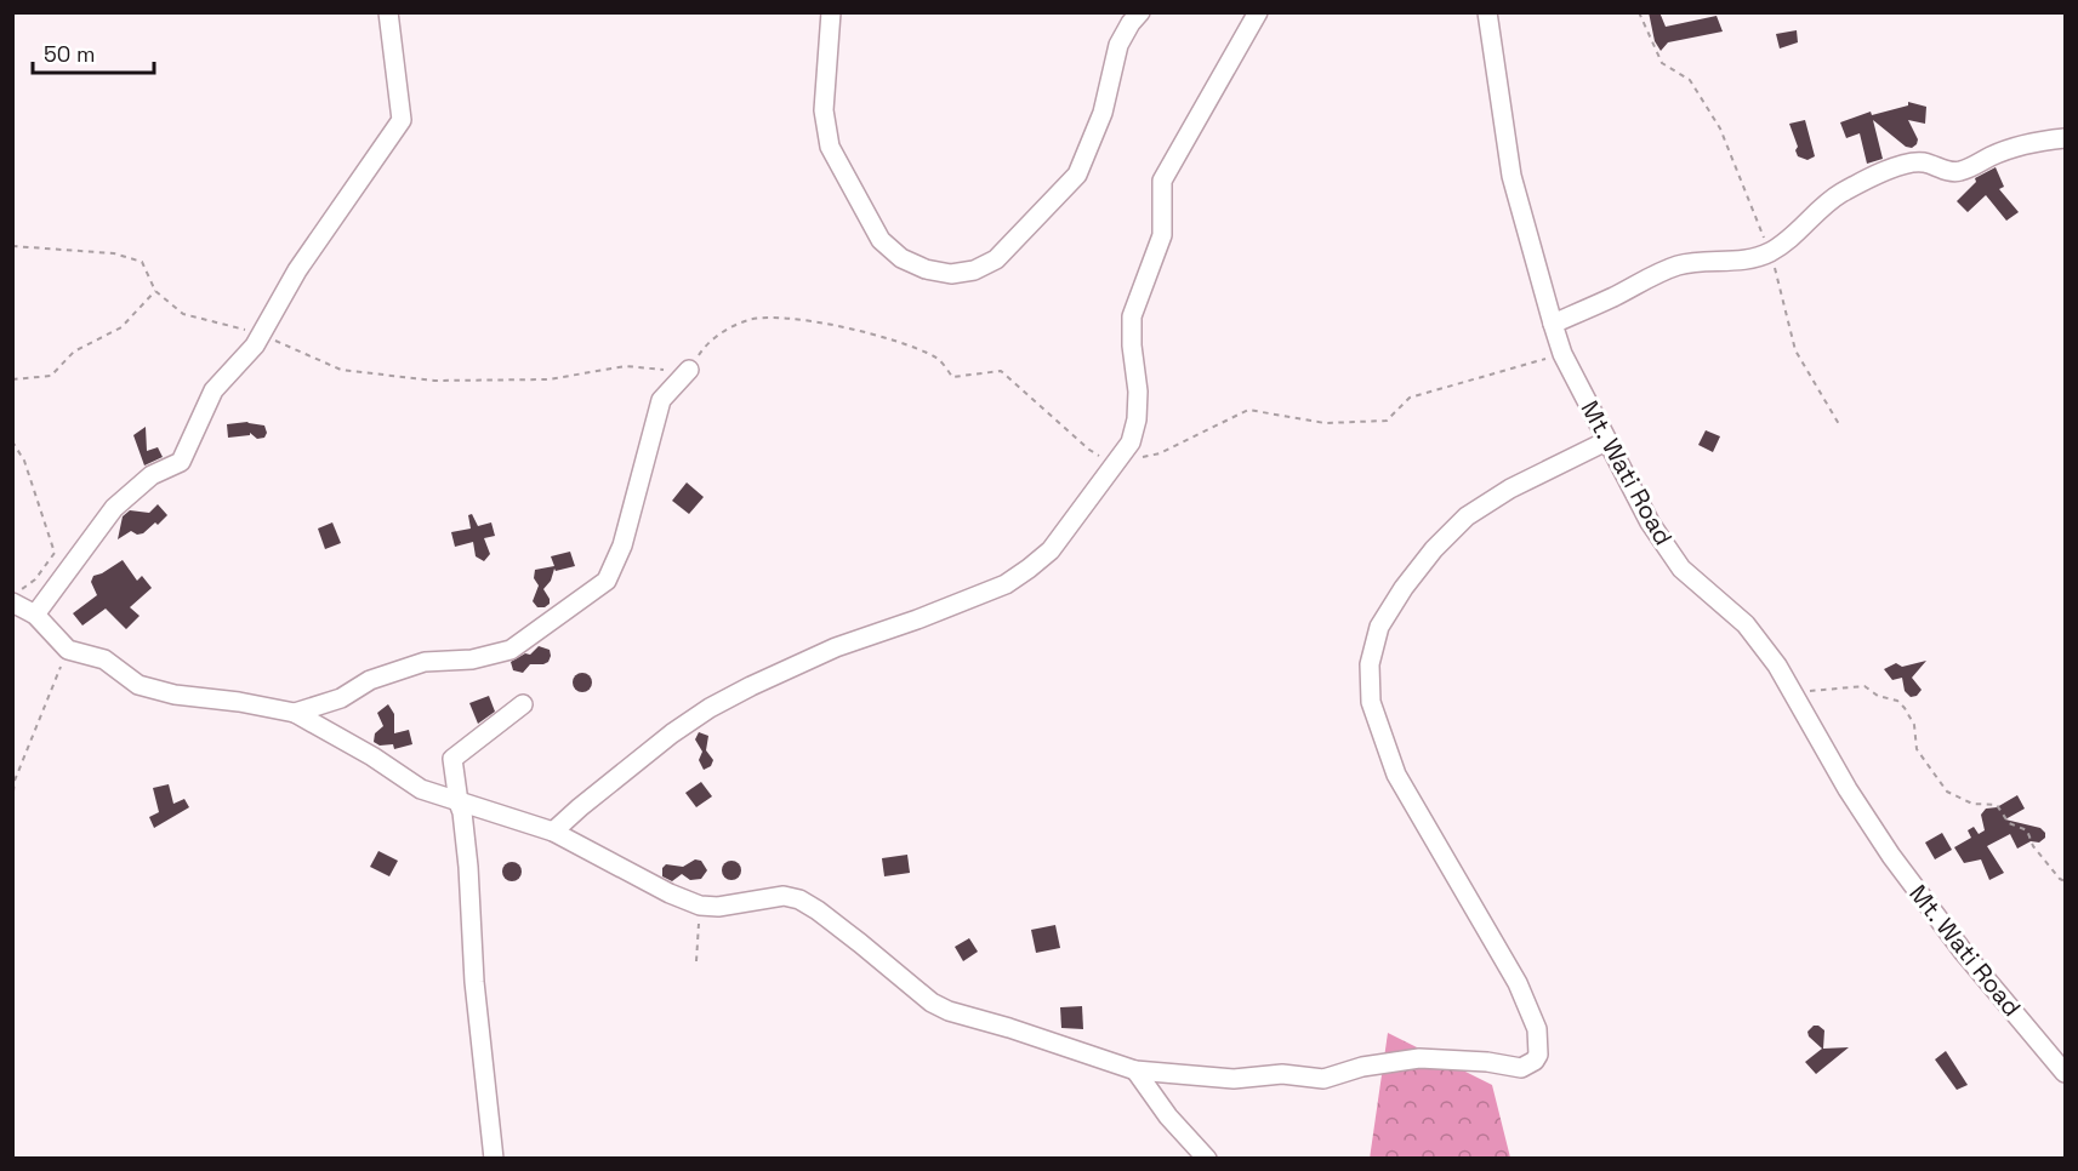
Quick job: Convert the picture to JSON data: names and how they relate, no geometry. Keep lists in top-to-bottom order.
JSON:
{
  "streets": {
    "street": ["Mt. Wati Road"]
  },
  "scale_bar": "50 m"
}
